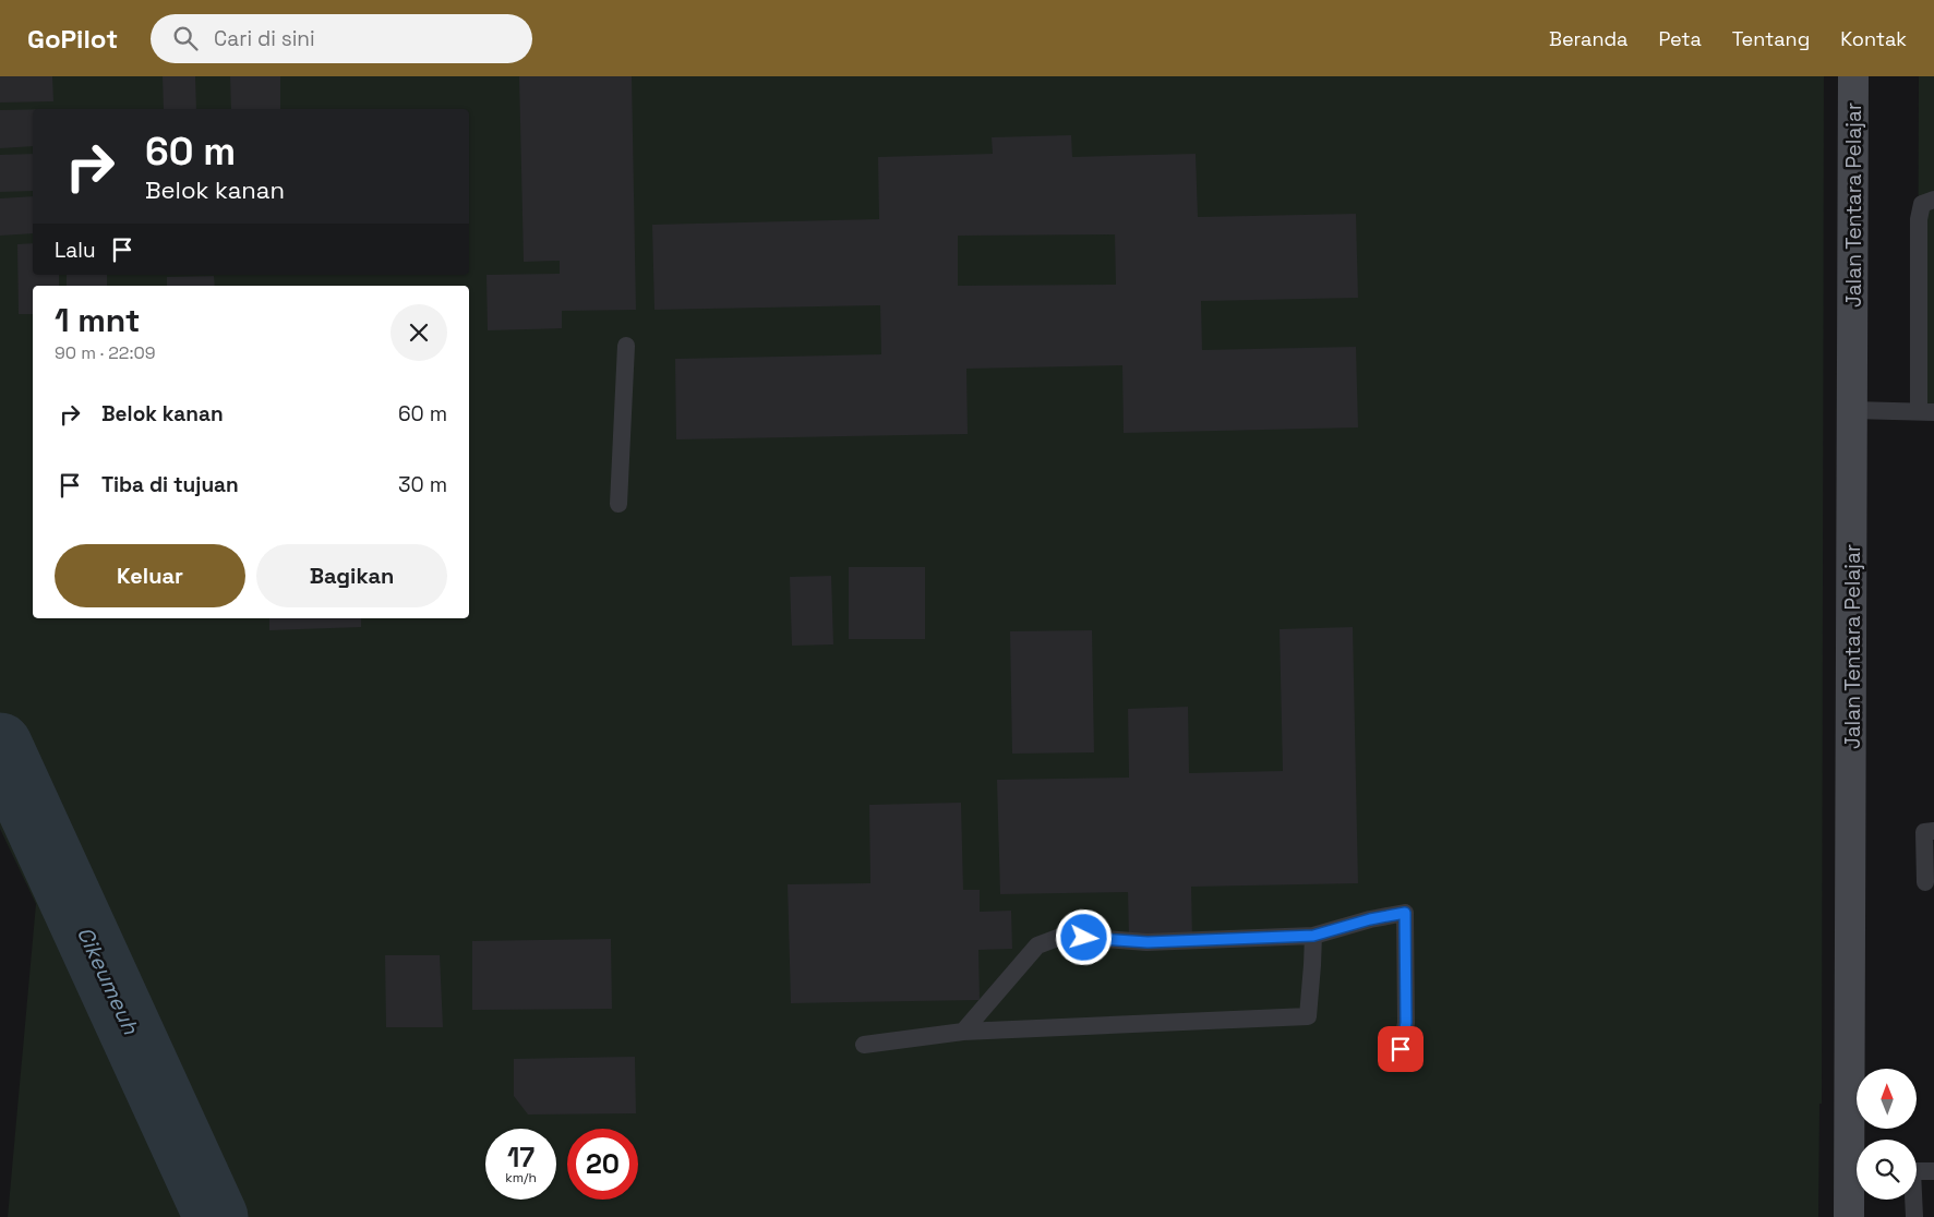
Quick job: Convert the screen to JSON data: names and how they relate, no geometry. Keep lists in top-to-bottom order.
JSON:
{
  "streets": {
    "main road": ["Jalan Tentara Pelajar"]
  },
  "water": ["Cikeumeuh"],
  "north": "top",
  "page": {
    "header": "GoPilot",
    "search": "Cari di sini",
    "nav": [
      "Beranda",
      "Peta",
      "Tentang",
      "Kontak"
    ],
    "turn": ["60 m", "Belok kanan"],
    "then": "Lalu",
    "heading": ["1 mnt", "90 m · 22:09"],
    "list": [
      {
        "name": "Belok kanan",
        "value": "60 m"
      },
      {
        "name": "Tiba di tujuan",
        "value": "30 m"
      }
    ],
    "buttons": ["Keluar", "Bagikan"],
    "speed": "17 km/h",
    "limit": "20"
  }
}
